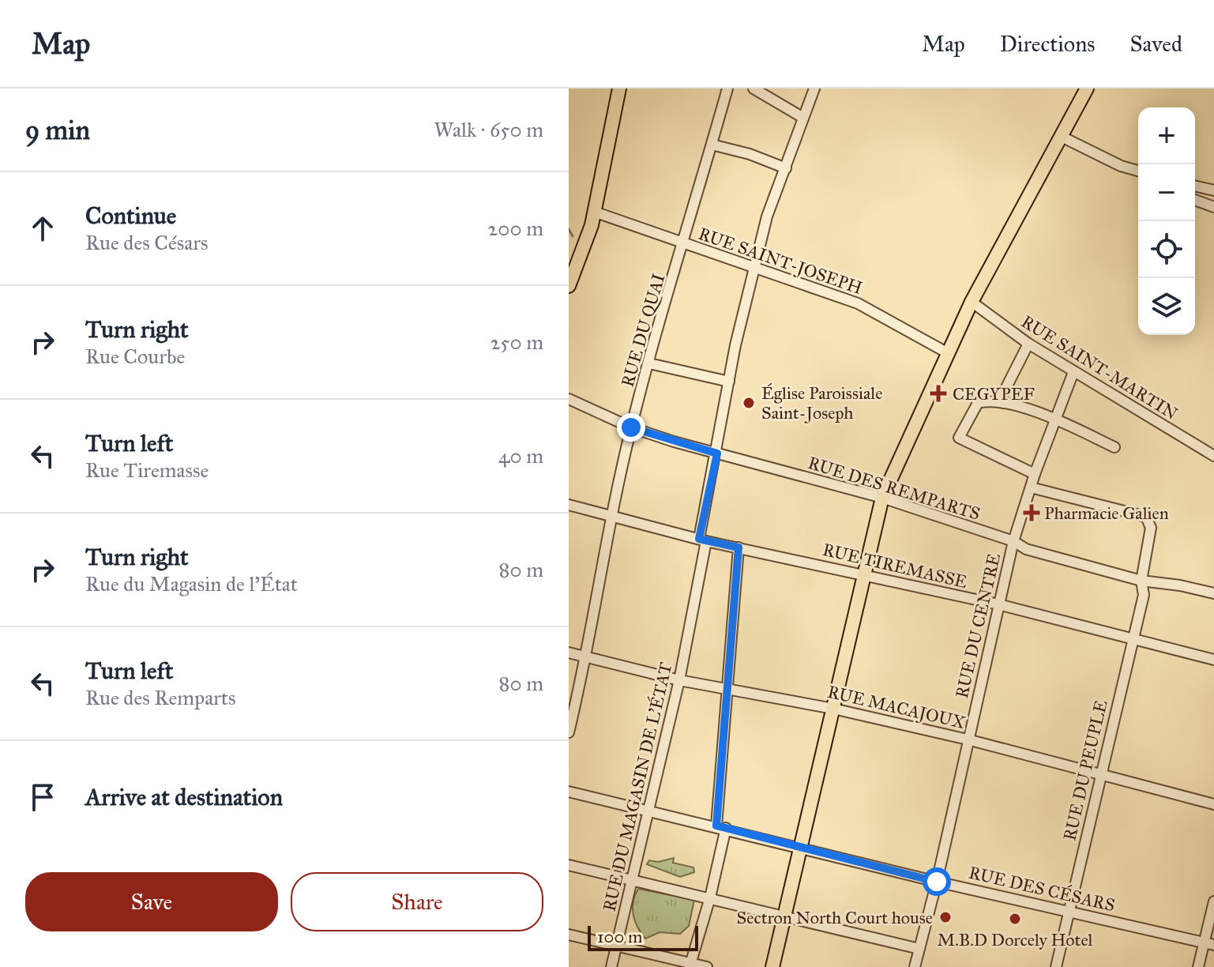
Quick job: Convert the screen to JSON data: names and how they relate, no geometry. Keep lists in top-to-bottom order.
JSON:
{
  "streets": {
    "street": [
      "RUE SAINT-JOSEPH",
      "RUE DU QUAI",
      "RUE SAINT-MARTIN",
      "RUE DES REMPARTS",
      "RUE TIREMASSE",
      "RUE DU CENTRE",
      "RUE MACAJOUX",
      "RUE DU PEUPLE",
      "RUE DU MAGASIN DE L'ÉTAT",
      "RUE DES CÉSARS"
    ]
  },
  "crossings": [
    ["RUE SAINT-JOSEPH", "RUE DU QUAI"],
    ["RUE DU QUAI", "RUE DES REMPARTS"],
    ["RUE DU QUAI", "RUE TIREMASSE"],
    ["RUE DU QUAI", "RUE MACAJOUX"],
    ["RUE SAINT-MARTIN", "RUE DU CENTRE"],
    ["RUE DES REMPARTS", "RUE DU CENTRE"],
    ["RUE DES REMPARTS", "RUE DU PEUPLE"],
    ["RUE TIREMASSE", "RUE DU CENTRE"],
    ["RUE TIREMASSE", "RUE DU PEUPLE"],
    ["RUE TIREMASSE", "RUE DU MAGASIN DE L'ÉTAT"],
    ["RUE DU CENTRE", "RUE MACAJOUX"],
    ["RUE DU CENTRE", "RUE DU PEUPLE"],
    ["RUE DU CENTRE", "RUE DES CÉSARS"],
    ["RUE MACAJOUX", "RUE DU PEUPLE"],
    ["RUE MACAJOUX", "RUE DU MAGASIN DE L'ÉTAT"],
    ["RUE DU PEUPLE", "RUE DES CÉSARS"],
    ["RUE DU MAGASIN DE L'ÉTAT", "RUE DES CÉSARS"]
  ],
  "places": {
    "health": ["CEGYPEF", "Pharmacie Galien"],
    "other": ["Église Paroissiale Saint-Joseph", "Sectron North Court house", "M.B.D Dorcely Hotel"]
  },
  "scale_bar": "100 m",
  "page": {
    "header": "Map",
    "nav": ["Map", "Directions", "Saved"],
    "heading": ["9 min", "Walk · 650 m"],
    "map_buttons": ["+", "−"],
    "list": [
      ["Continue", "Rue des Césars", "200 m"],
      ["Turn right", "Rue Courbe", "250 m"],
      ["Turn left", "Rue Tiremasse", "40 m"],
      ["Turn right", "Rue du Magasin de l'État", "80 m"],
      ["Turn left", "Rue des Remparts", "80 m"],
      "Arrive at destination"
    ],
    "buttons": ["Save", "Share"],
    "scale": "100 m"
  }
}
